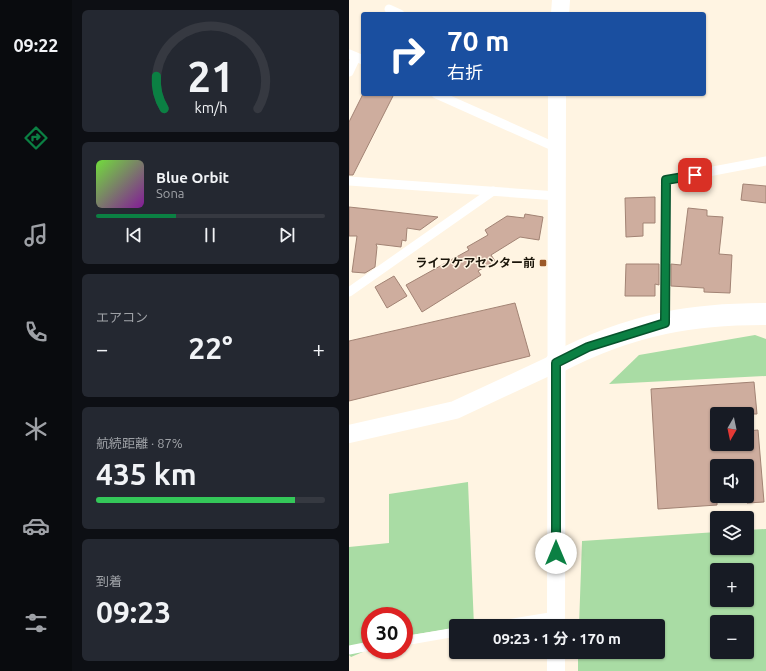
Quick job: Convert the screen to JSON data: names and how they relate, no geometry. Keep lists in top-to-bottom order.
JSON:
{
  "places": {
    "transit": ["ライフケアセンター前"]
  },
  "north": "bottom",
  "page": {
    "tabs": "09:22",
    "turn": ["70 m", "右折"],
    "song": ["Blue Orbit", "Sona"],
    "tile": [
      "エアコン",
      ["航続距離 · 87%", "435 km"],
      ["到着", "09:23"]
    ],
    "heat": ["−", "22°", "+"],
    "map_buttons": ["+", "−"],
    "limit": "30",
    "trip": "09:23 · 1 分 · 170 m",
    "gauge": ["21", "km/h"]
  }
}
